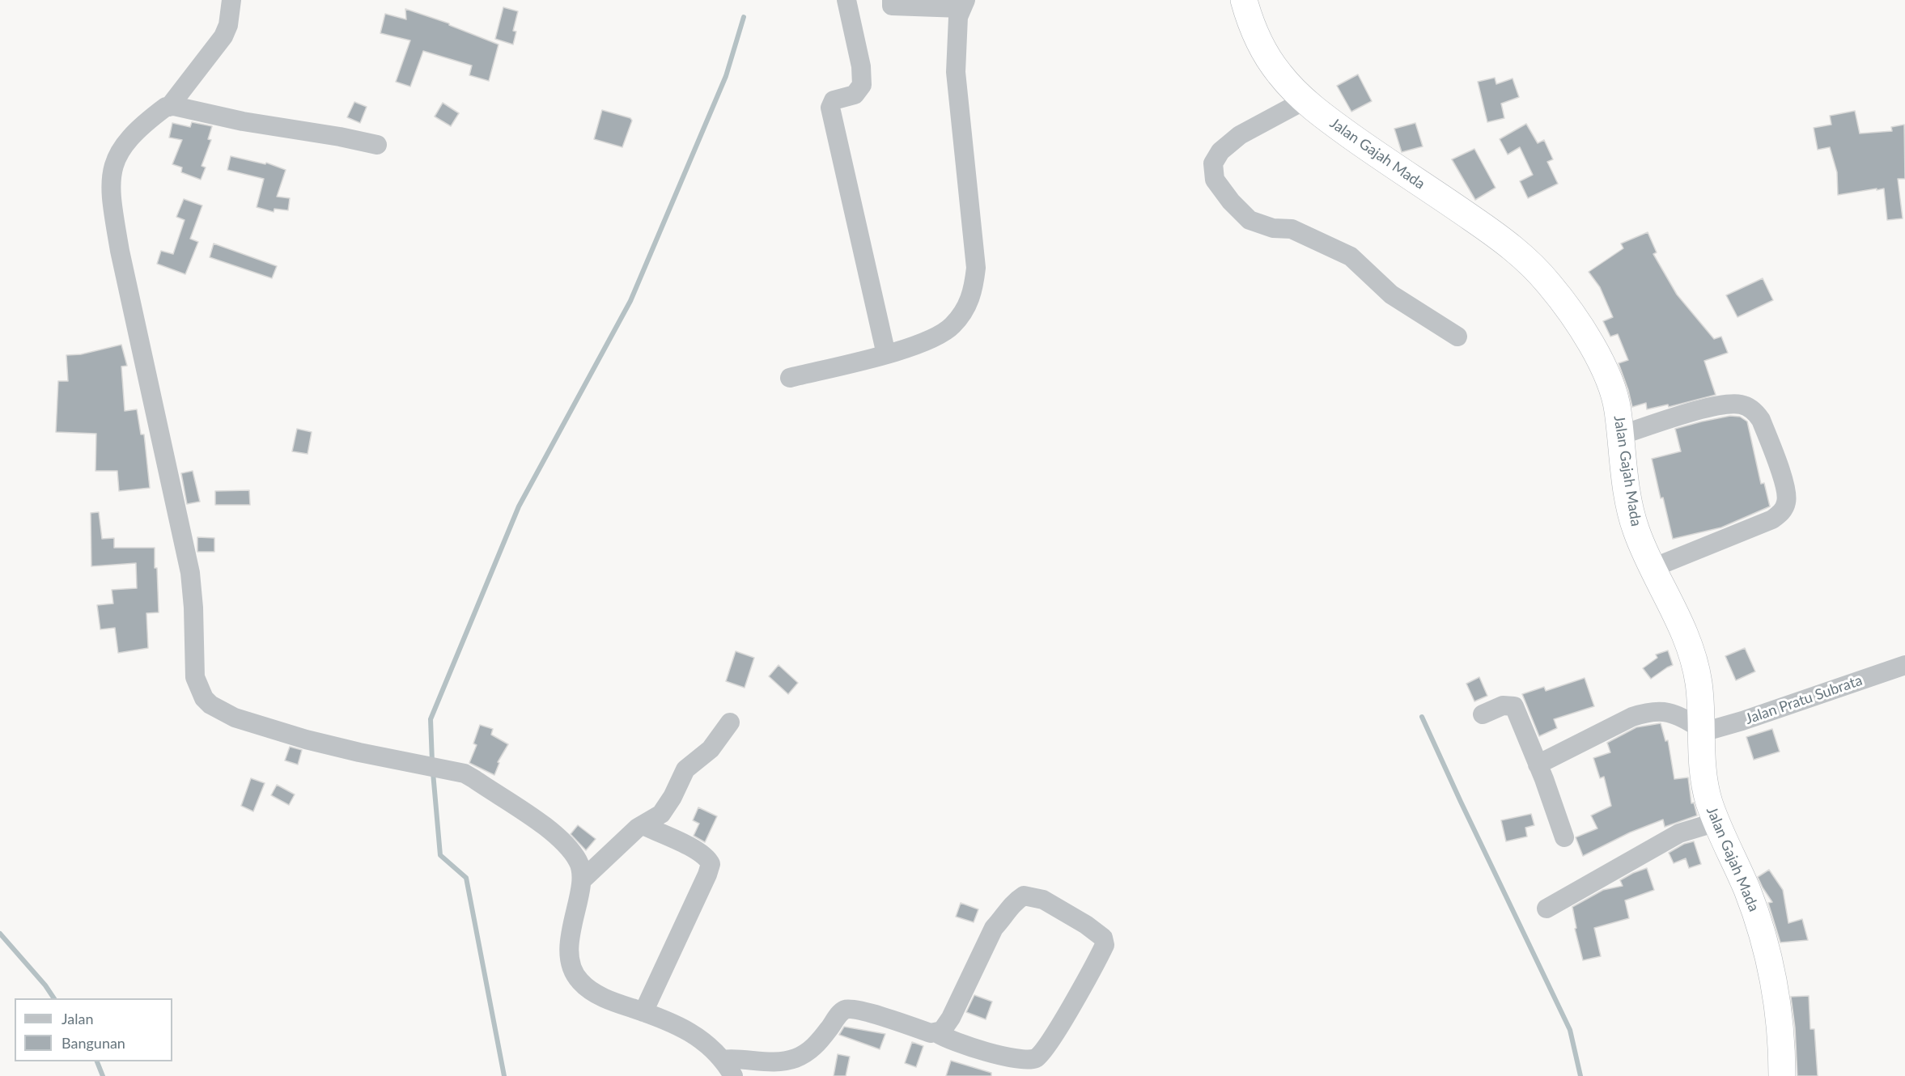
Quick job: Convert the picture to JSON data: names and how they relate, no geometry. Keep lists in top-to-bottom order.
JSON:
{
  "streets": {
    "highway": ["Jalan Gajah Mada"],
    "street": ["Jalan Pratu Subrata"]
  },
  "crossings": [
    ["Jalan Gajah Mada", "Jalan Pratu Subrata"]
  ],
  "legend": ["Jalan", "Bangunan"]
}
